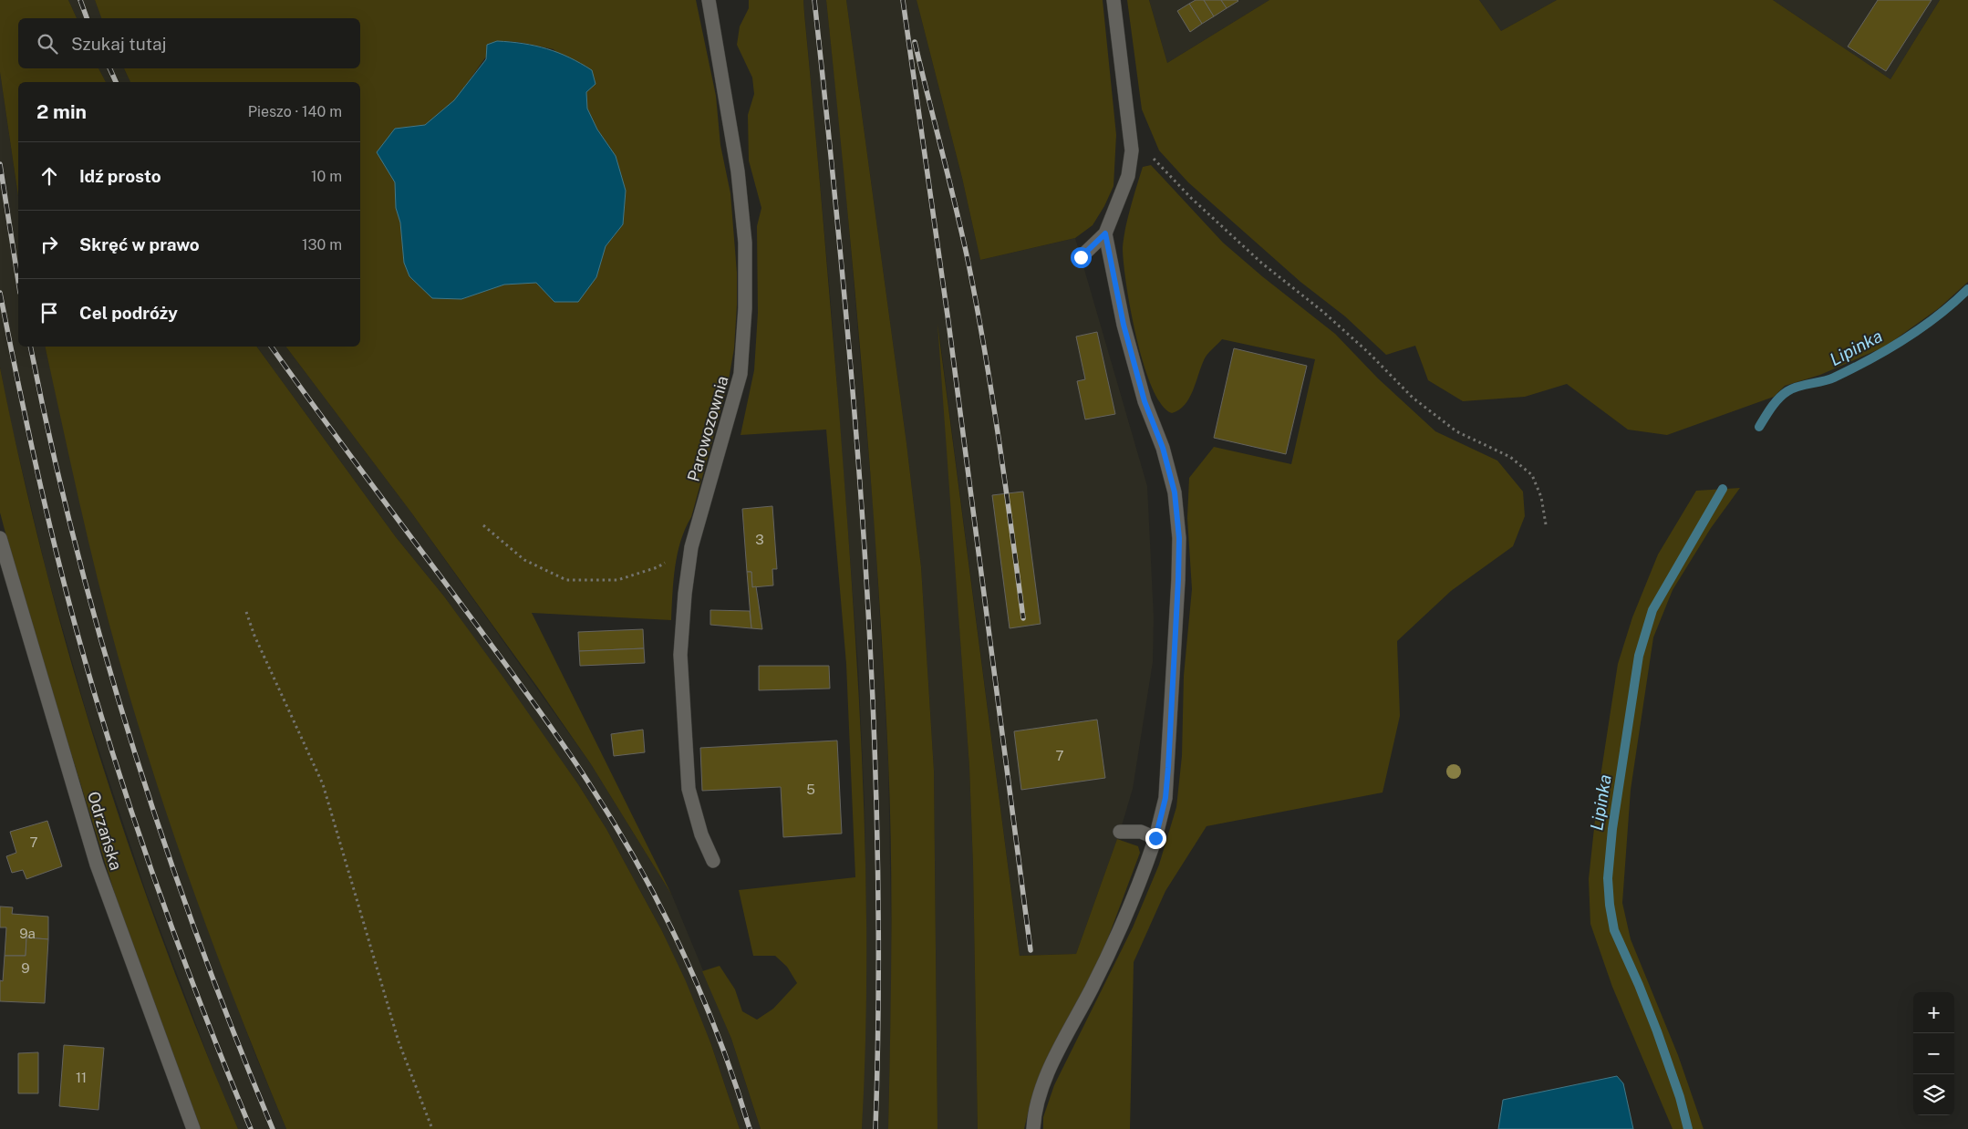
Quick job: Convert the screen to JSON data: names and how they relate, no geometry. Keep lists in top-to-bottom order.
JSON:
{
  "streets": {
    "street": ["Parowozownia", "Odrzańska"]
  },
  "water": ["Lipinka"],
  "house_numbers": [
    "3",
    "7",
    "5",
    "7",
    "9a",
    "9",
    "11"
  ],
  "page": {
    "search": "Szukaj tutaj",
    "heading": ["2 min", "Pieszo · 140 m"],
    "list": [
      ["Idź prosto", "10 m"],
      ["Skręć w prawo", "130 m"],
      "Cel podróży"
    ],
    "map_buttons": ["+", "−"]
  }
}
